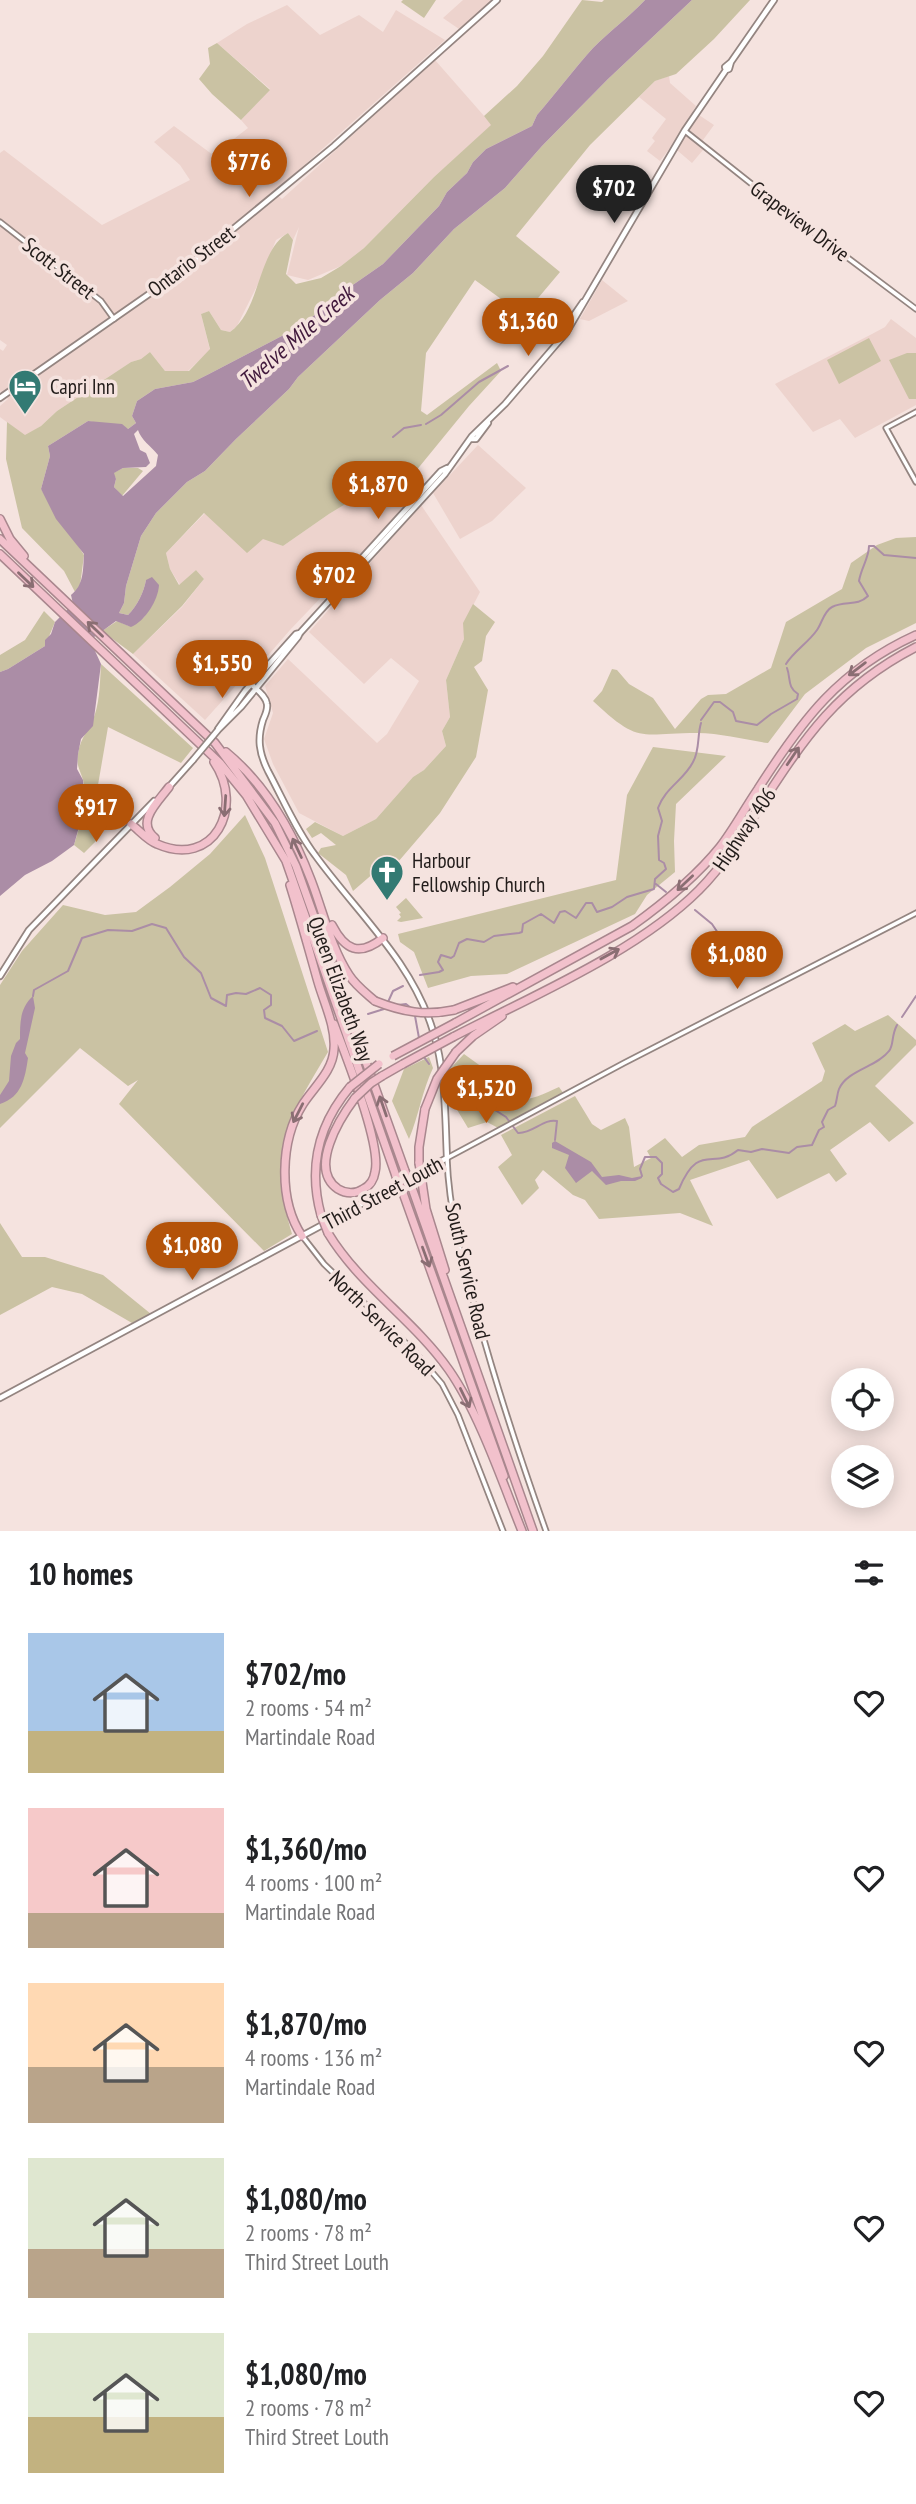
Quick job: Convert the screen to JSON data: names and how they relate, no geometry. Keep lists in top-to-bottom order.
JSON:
{
  "streets": {
    "highway": ["Highway 406", "Queen Elizabeth Way"],
    "main road": ["Ontario Street", "Third Street Louth", "South Service Road"],
    "street": ["Grapeview Drive", "Scott Street", "North Service Road"]
  },
  "crossings": [
    ["Ontario Street", "Scott Street"],
    ["Third Street Louth", "South Service Road"],
    ["Third Street Louth", "North Service Road"]
  ],
  "water": ["Twelve Mile Creek"],
  "places": {
    "hotel": ["Capri Inn"],
    "church": ["Harbour Fellowship Church"]
  },
  "page": {
    "price": [
      "$776",
      "$702",
      "$1,360",
      "$1,870",
      "$702",
      "$1,550",
      "$917",
      "$1,080",
      "$1,520",
      "$1,080"
    ],
    "heading": "10 homes",
    "list": [
      {
        "name": "$702/mo",
        "note": "2 rooms · 54 m² · Martindale Road"
      },
      {
        "name": "$1,360/mo",
        "note": "4 rooms · 100 m² · Martindale Road"
      },
      {
        "name": "$1,870/mo",
        "note": "4 rooms · 136 m² · Martindale Road"
      },
      {
        "name": "$1,080/mo",
        "note": "2 rooms · 78 m² · Third Street Louth"
      },
      {
        "name": "$1,080/mo",
        "note": "2 rooms · 78 m² · Third Street Louth"
      }
    ]
  }
}
